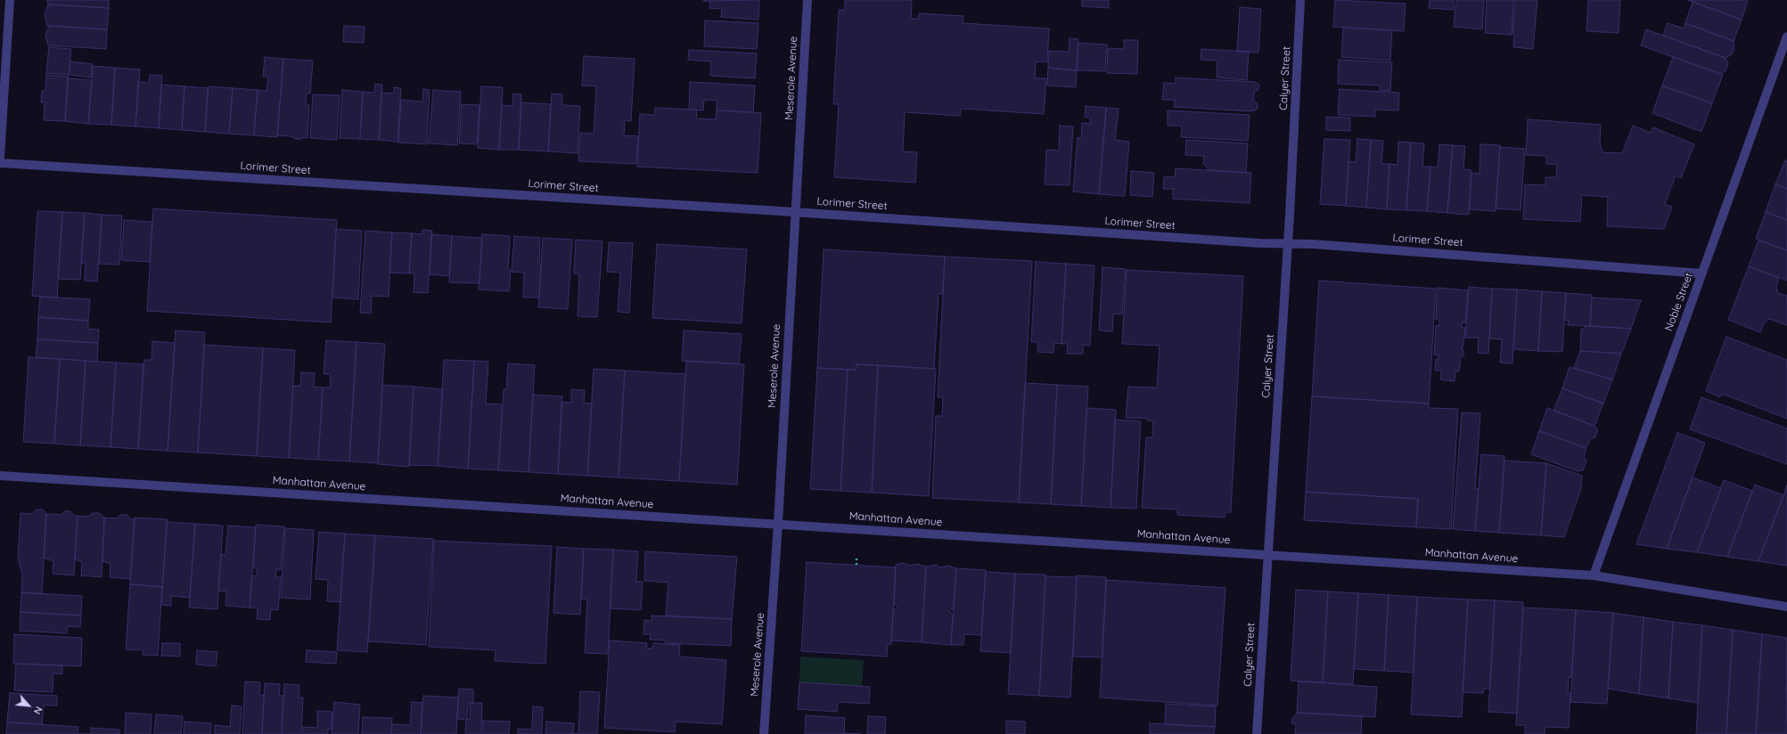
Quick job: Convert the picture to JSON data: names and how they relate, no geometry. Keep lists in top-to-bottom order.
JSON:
{
  "streets": {
    "street": [
      "Meserole Avenue",
      "Calyer Street",
      "Lorimer Street",
      "Noble Street",
      "Manhattan Avenue"
    ]
  },
  "crossings": [
    ["Meserole Avenue", "Lorimer Street"],
    ["Meserole Avenue", "Manhattan Avenue"],
    ["Calyer Street", "Lorimer Street"],
    ["Calyer Street", "Manhattan Avenue"],
    ["Lorimer Street", "Noble Street"],
    ["Noble Street", "Manhattan Avenue"]
  ],
  "north": "bottom right"
}
